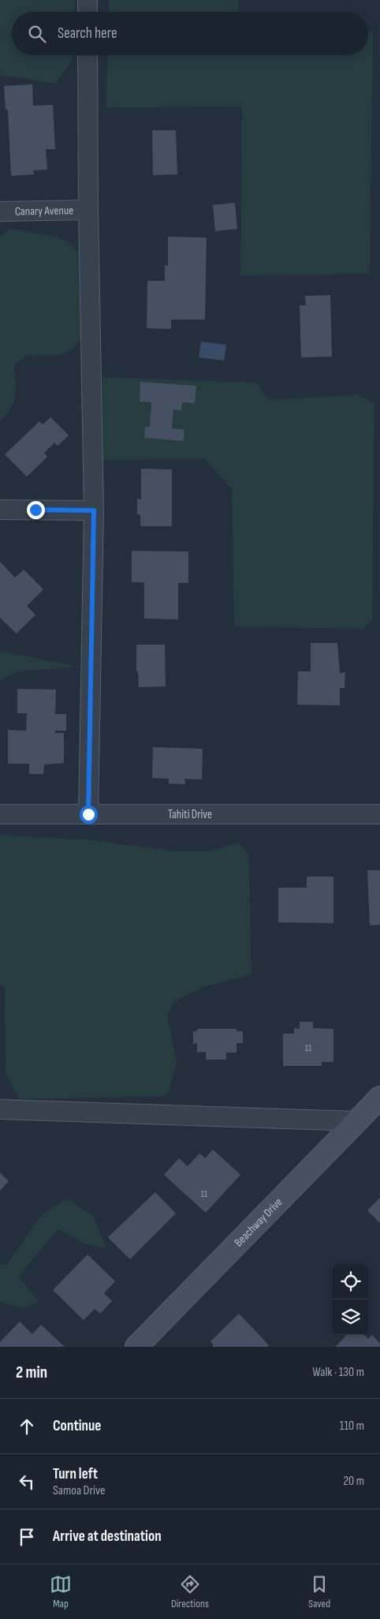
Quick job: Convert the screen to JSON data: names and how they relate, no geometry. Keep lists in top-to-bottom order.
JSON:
{
  "streets": {
    "street": ["Canary Avenue", "Tahiti Drive", "Beachway Drive"]
  },
  "house_numbers": ["11", "11"],
  "page": {
    "search": "Search here",
    "heading": ["2 min", "Walk · 130 m"],
    "list": [
      ["Continue", "110 m"],
      ["Turn left", "Samoa Drive", "20 m"],
      "Arrive at destination"
    ],
    "nav": ["Map", "Directions", "Saved"]
  }
}
